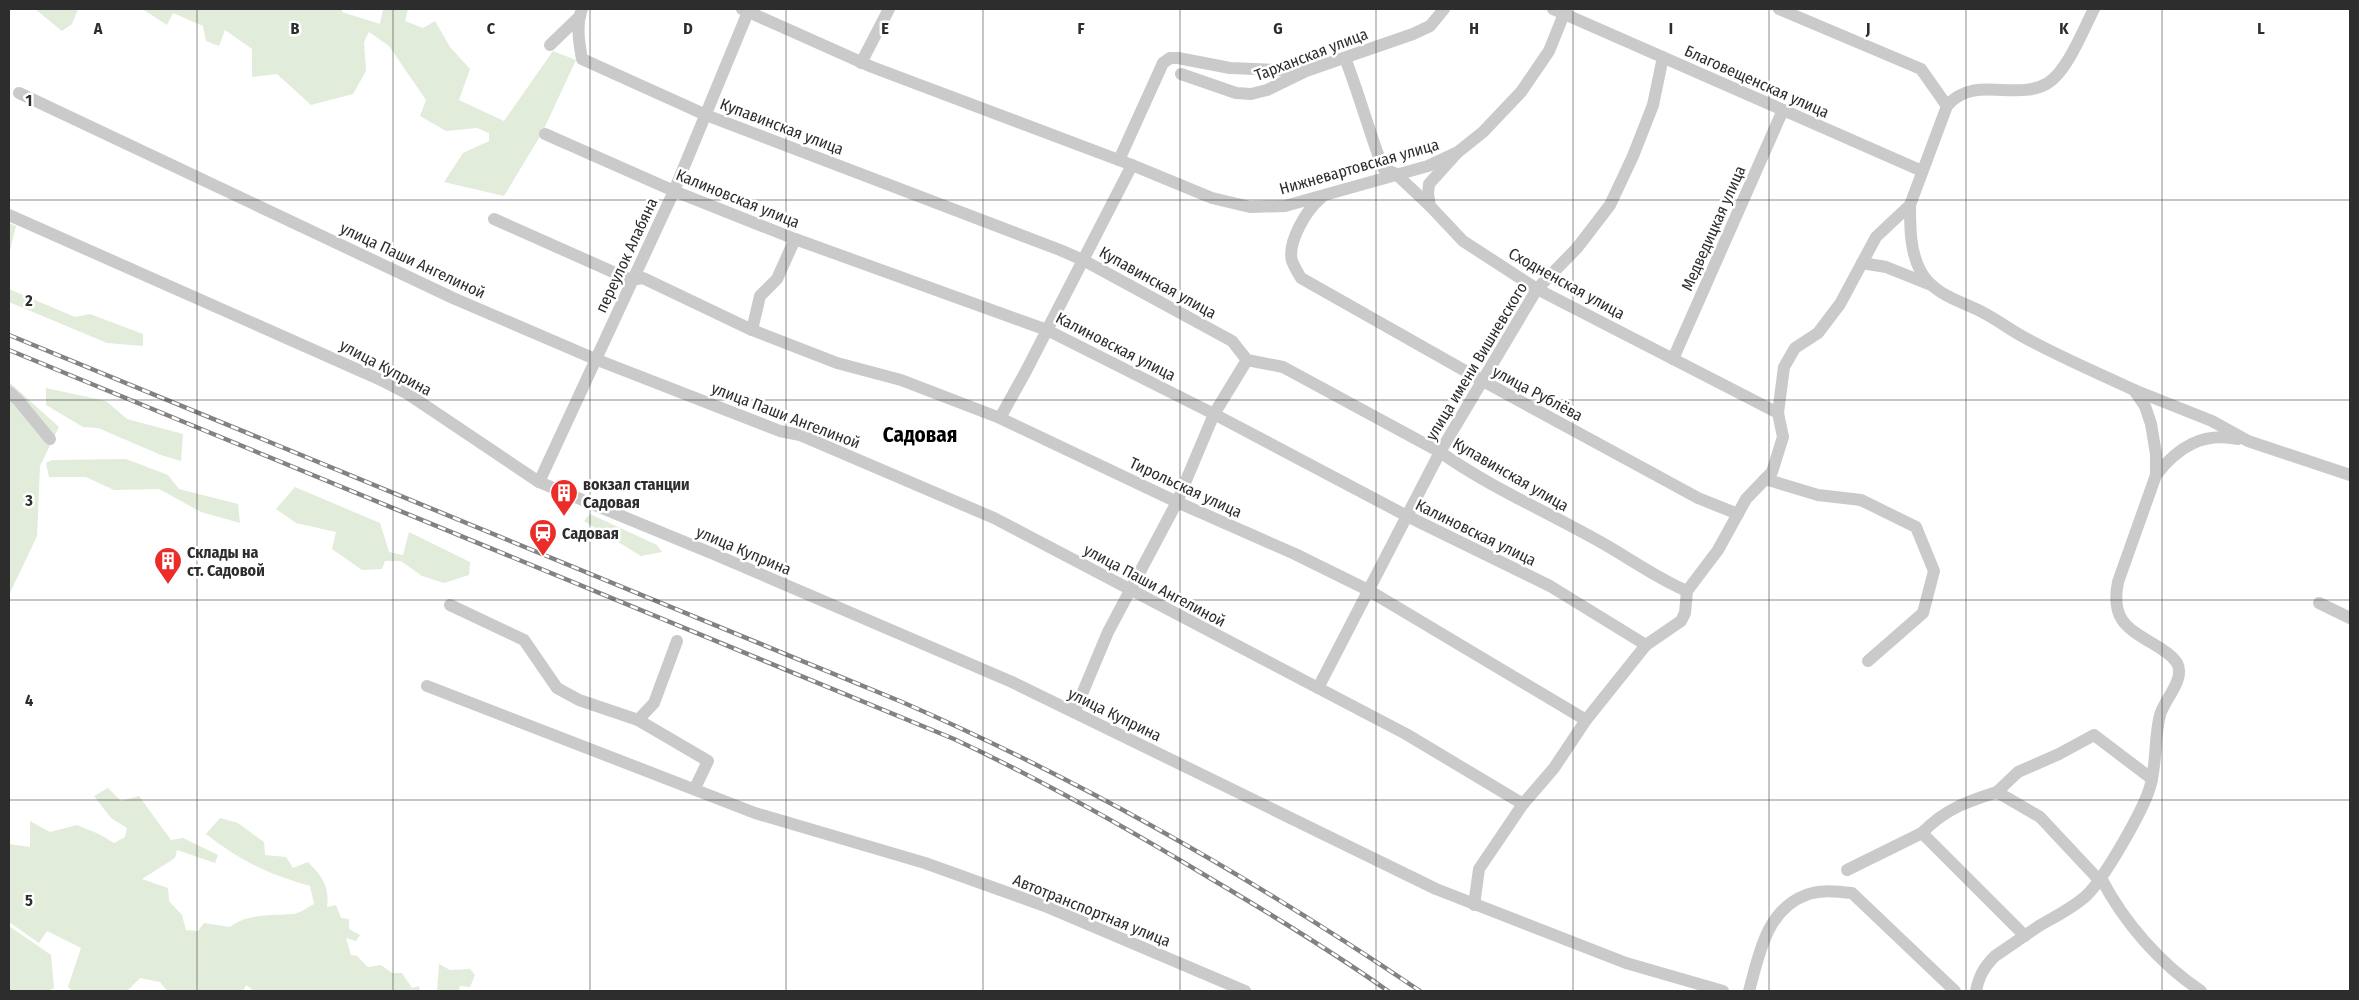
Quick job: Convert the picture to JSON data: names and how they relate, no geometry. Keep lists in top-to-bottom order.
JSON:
{
  "streets": {
    "street": [
      "Тарханская улица",
      "Благовещенская улица",
      "Купавинская улица",
      "Нижневартовская улица",
      "Калиновская улица",
      "Медведицкая улица",
      "переулок Алабяна",
      "улица Паши Ангелиной",
      "Сходненская улица",
      "улица имени Вишневского",
      "улица Куприна",
      "улица Рублёва",
      "Тирольская улица",
      "Автотранспортная улица"
    ]
  },
  "crossings": [
    ["Тарханская улица", "Купавинская улица"],
    ["Тарханская улица", "Нижневартовская улица"],
    ["Тарханская улица", "Калиновская улица"],
    ["Тарханская улица", "Сходненская улица"],
    ["Тарханская улица", "Тирольская улица"],
    ["Благовещенская улица", "Нижневартовская улица"],
    ["Благовещенская улица", "Медведицкая улица"],
    ["Благовещенская улица", "улица имени Вишневского"],
    ["Купавинская улица", "переулок Алабяна"],
    ["Купавинская улица", "улица имени Вишневского"],
    ["Нижневартовская улица", "переулок Алабяна"],
    ["Нижневартовская улица", "Сходненская улица"],
    ["Нижневартовская улица", "улица Рублёва"],
    ["Калиновская улица", "переулок Алабяна"],
    ["Калиновская улица", "улица имени Вишневского"],
    ["Медведицкая улица", "Сходненская улица"],
    ["переулок Алабяна", "улица Паши Ангелиной"],
    ["переулок Алабяна", "улица Куприна"],
    ["переулок Алабяна", "Тирольская улица"],
    ["улица Паши Ангелиной", "улица имени Вишневского"],
    ["Сходненская улица", "улица имени Вишневского"],
    ["улица имени Вишневского", "улица Рублёва"],
    ["улица имени Вишневского", "Тирольская улица"]
  ],
  "districts": ["Садовая"],
  "places": {
    "building": ["вокзал станции Садовая", "Склады на ст. Садовой"],
    "station": ["Садовая"]
  },
  "grid": {
    "columns": [
      "A",
      "B",
      "C",
      "D",
      "E",
      "F",
      "G",
      "H",
      "I",
      "J",
      "K",
      "L"
    ],
    "rows": [
      "1",
      "2",
      "3",
      "4",
      "5"
    ]
  }
}
